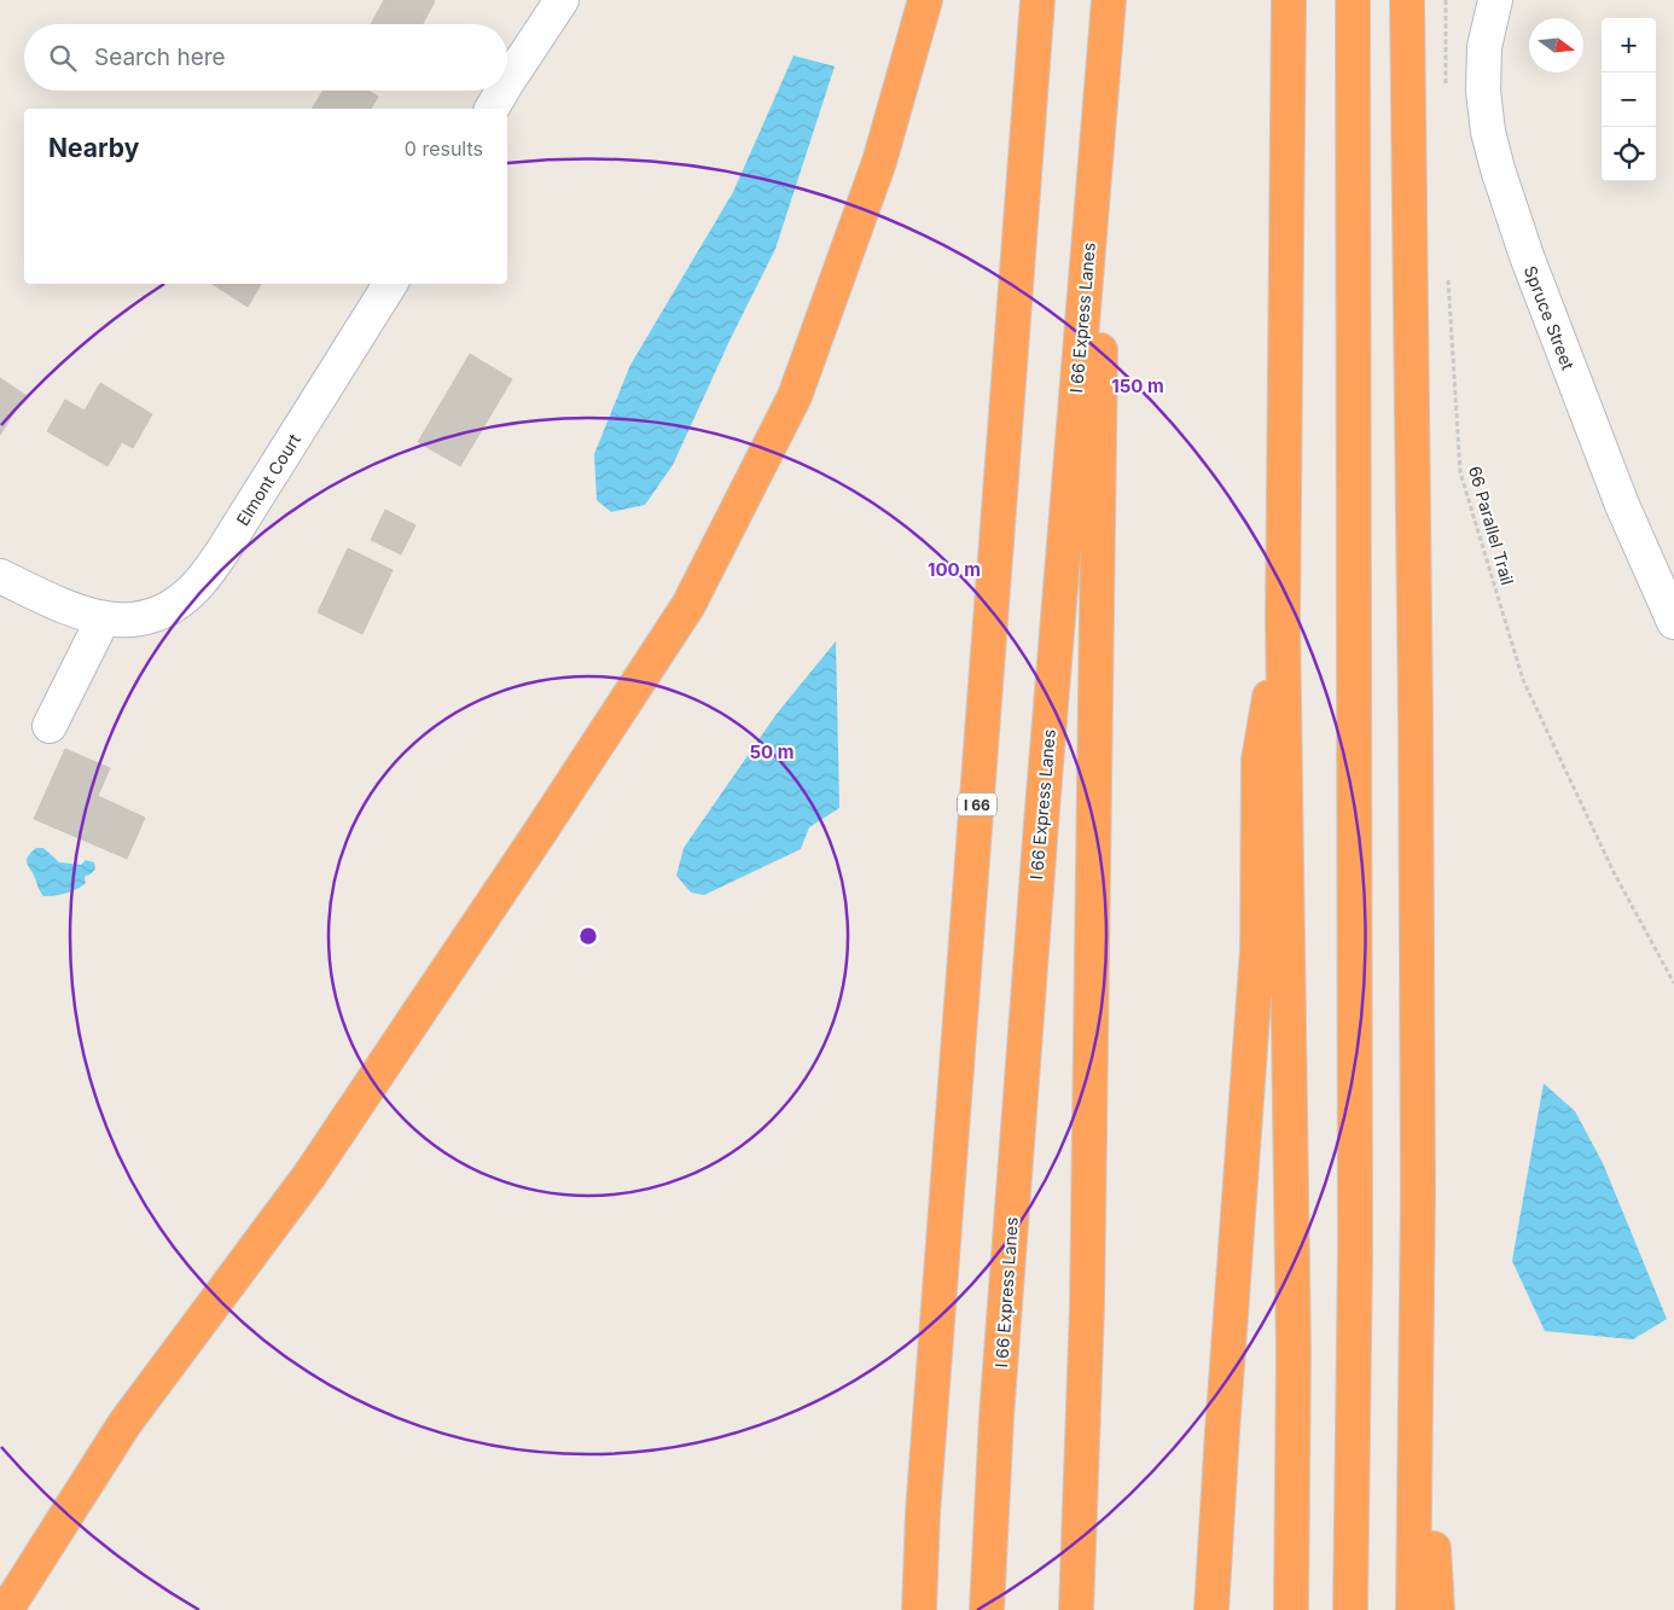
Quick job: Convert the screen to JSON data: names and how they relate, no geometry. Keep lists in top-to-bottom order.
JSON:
{
  "streets": {
    "highway": ["I 66 Express Lanes", "I 66"],
    "street": ["Spruce Street", "Elmont Court"],
    "path": ["66 Parallel Trail"]
  },
  "north": "right",
  "page": {
    "map_buttons": ["+", "−"],
    "search": "Search here",
    "heading": ["Nearby", "0 results"]
  },
  "rings": ["150 m", "100 m", "50 m"]
}
